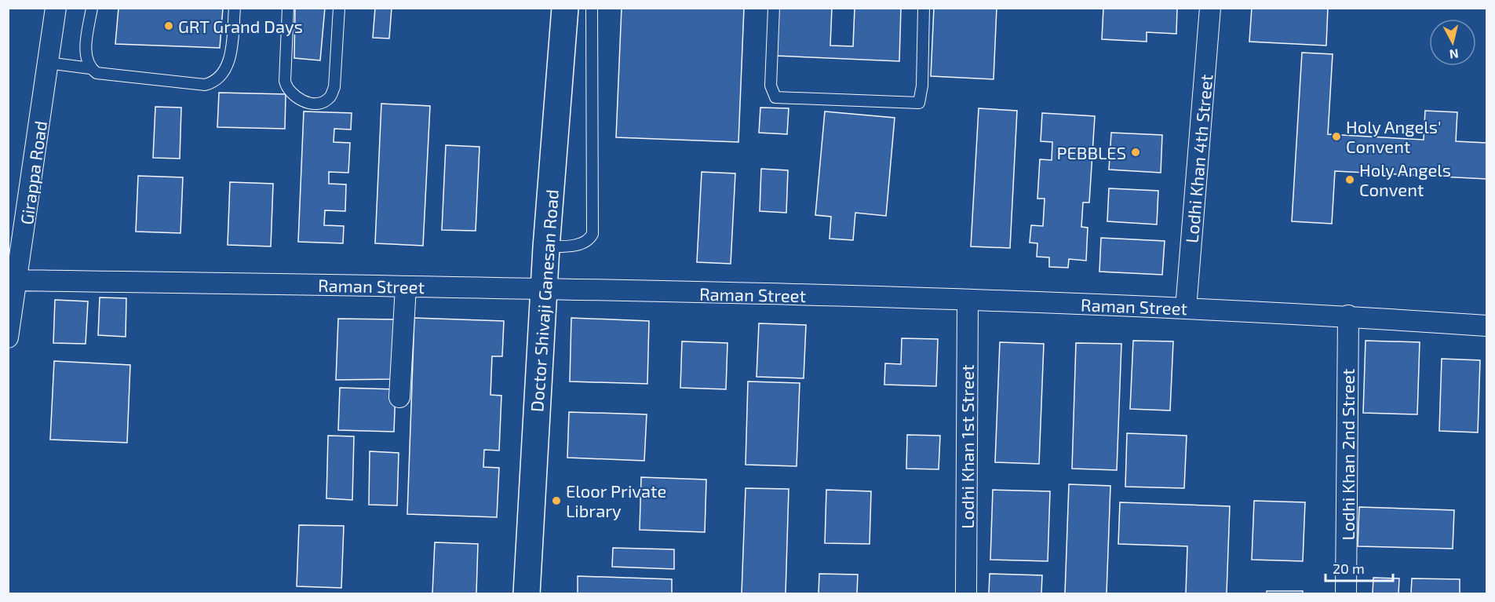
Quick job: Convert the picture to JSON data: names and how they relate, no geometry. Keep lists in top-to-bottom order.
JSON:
{
  "streets": {
    "street": [
      "Lodhi Khan 4th Street",
      "Girappa Road",
      "Raman Street",
      "Doctor Shivaji Ganesan Road",
      "Lodhi Khan 1st Street",
      "Lodhi Khan 2nd Street"
    ]
  },
  "crossings": [
    ["Lodhi Khan 4th Street", "Raman Street"],
    ["Girappa Road", "Raman Street"],
    ["Raman Street", "Doctor Shivaji Ganesan Road"],
    ["Raman Street", "Lodhi Khan 1st Street"],
    ["Raman Street", "Lodhi Khan 2nd Street"]
  ],
  "places": [
    "GRT Grand Days",
    "Holy Angels' Convent",
    "PEBBLES",
    "Holy Angels Convent",
    "Eloor Private Library"
  ],
  "scale_bar": "20 m",
  "north": "bottom"
}
